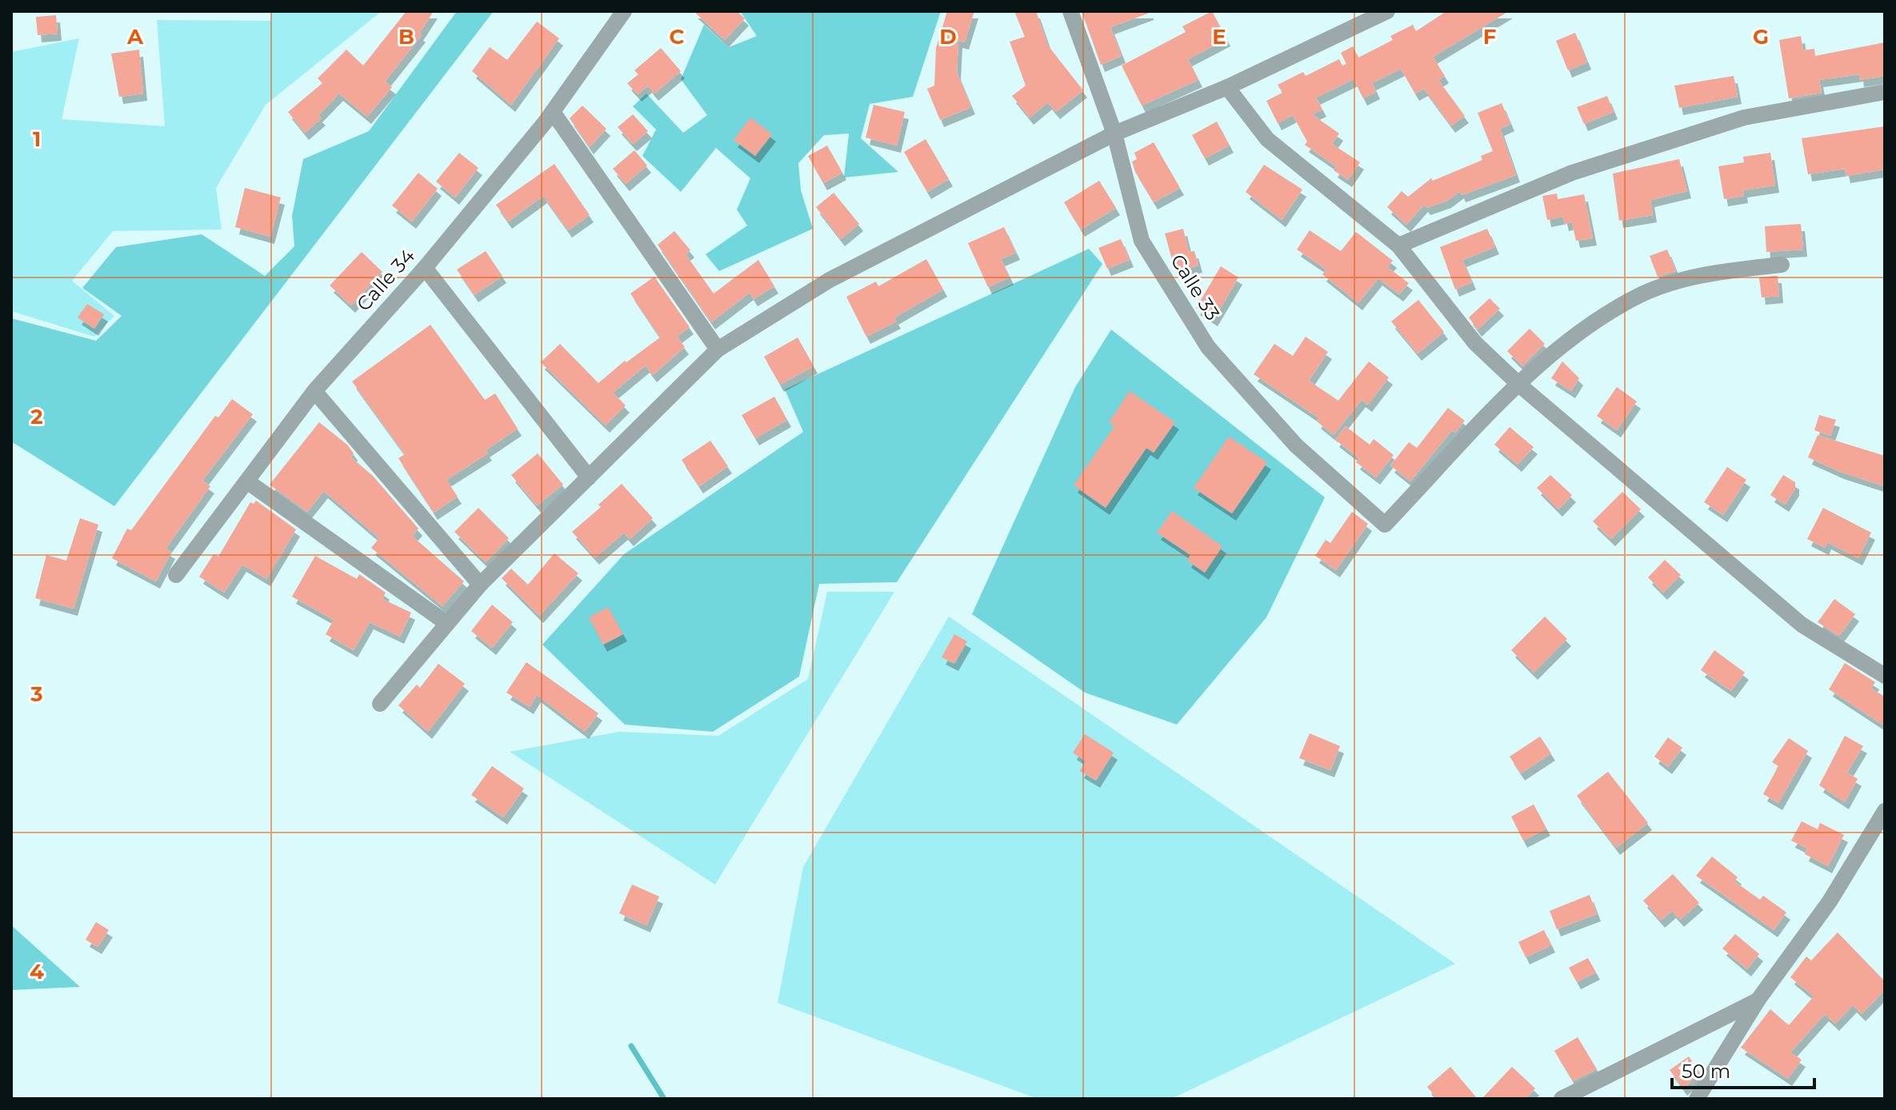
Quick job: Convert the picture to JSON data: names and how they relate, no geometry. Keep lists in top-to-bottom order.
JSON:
{
  "streets": {
    "street": ["Calle 34", "Calle 33"]
  },
  "scale_bar": "50 m",
  "grid": {
    "columns": [
      "A",
      "B",
      "C",
      "D",
      "E",
      "F",
      "G"
    ],
    "rows": [
      "1",
      "2",
      "3",
      "4"
    ]
  }
}
